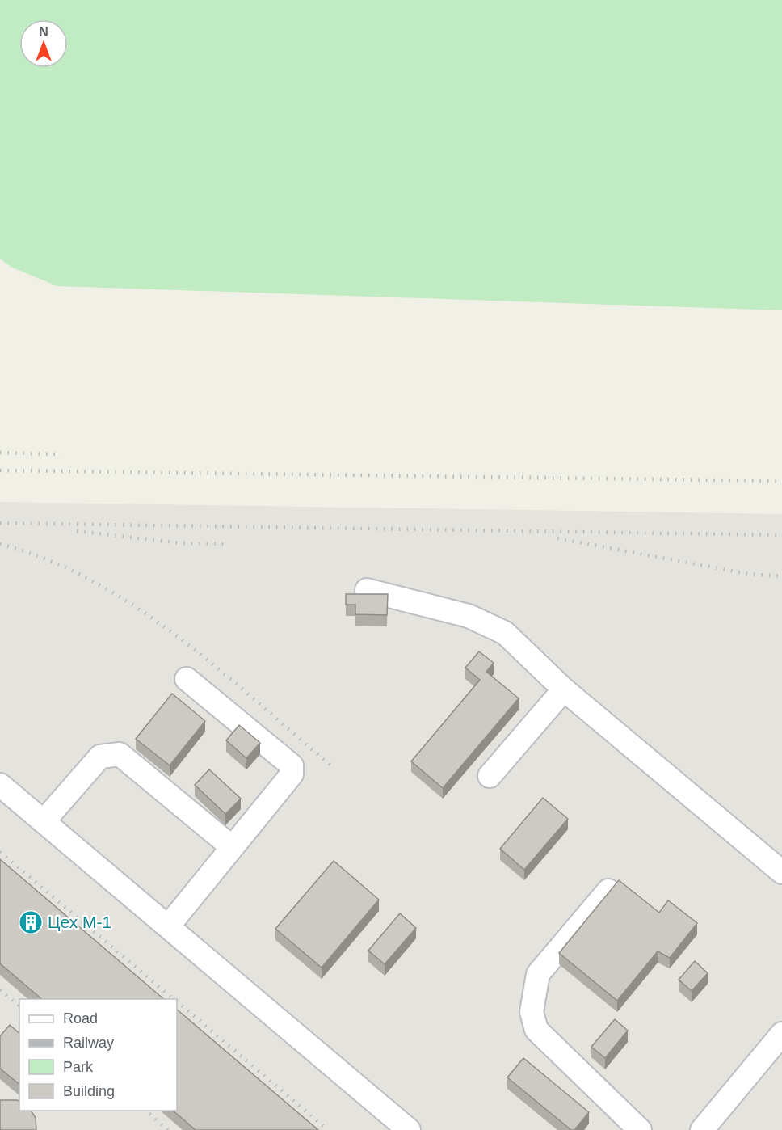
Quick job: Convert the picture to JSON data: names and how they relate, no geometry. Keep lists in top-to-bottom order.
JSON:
{
  "places": {
    "building": ["Цех М-1"]
  },
  "legend": [
    "Road",
    "Railway",
    "Park",
    "Building"
  ],
  "north": "top"
}
